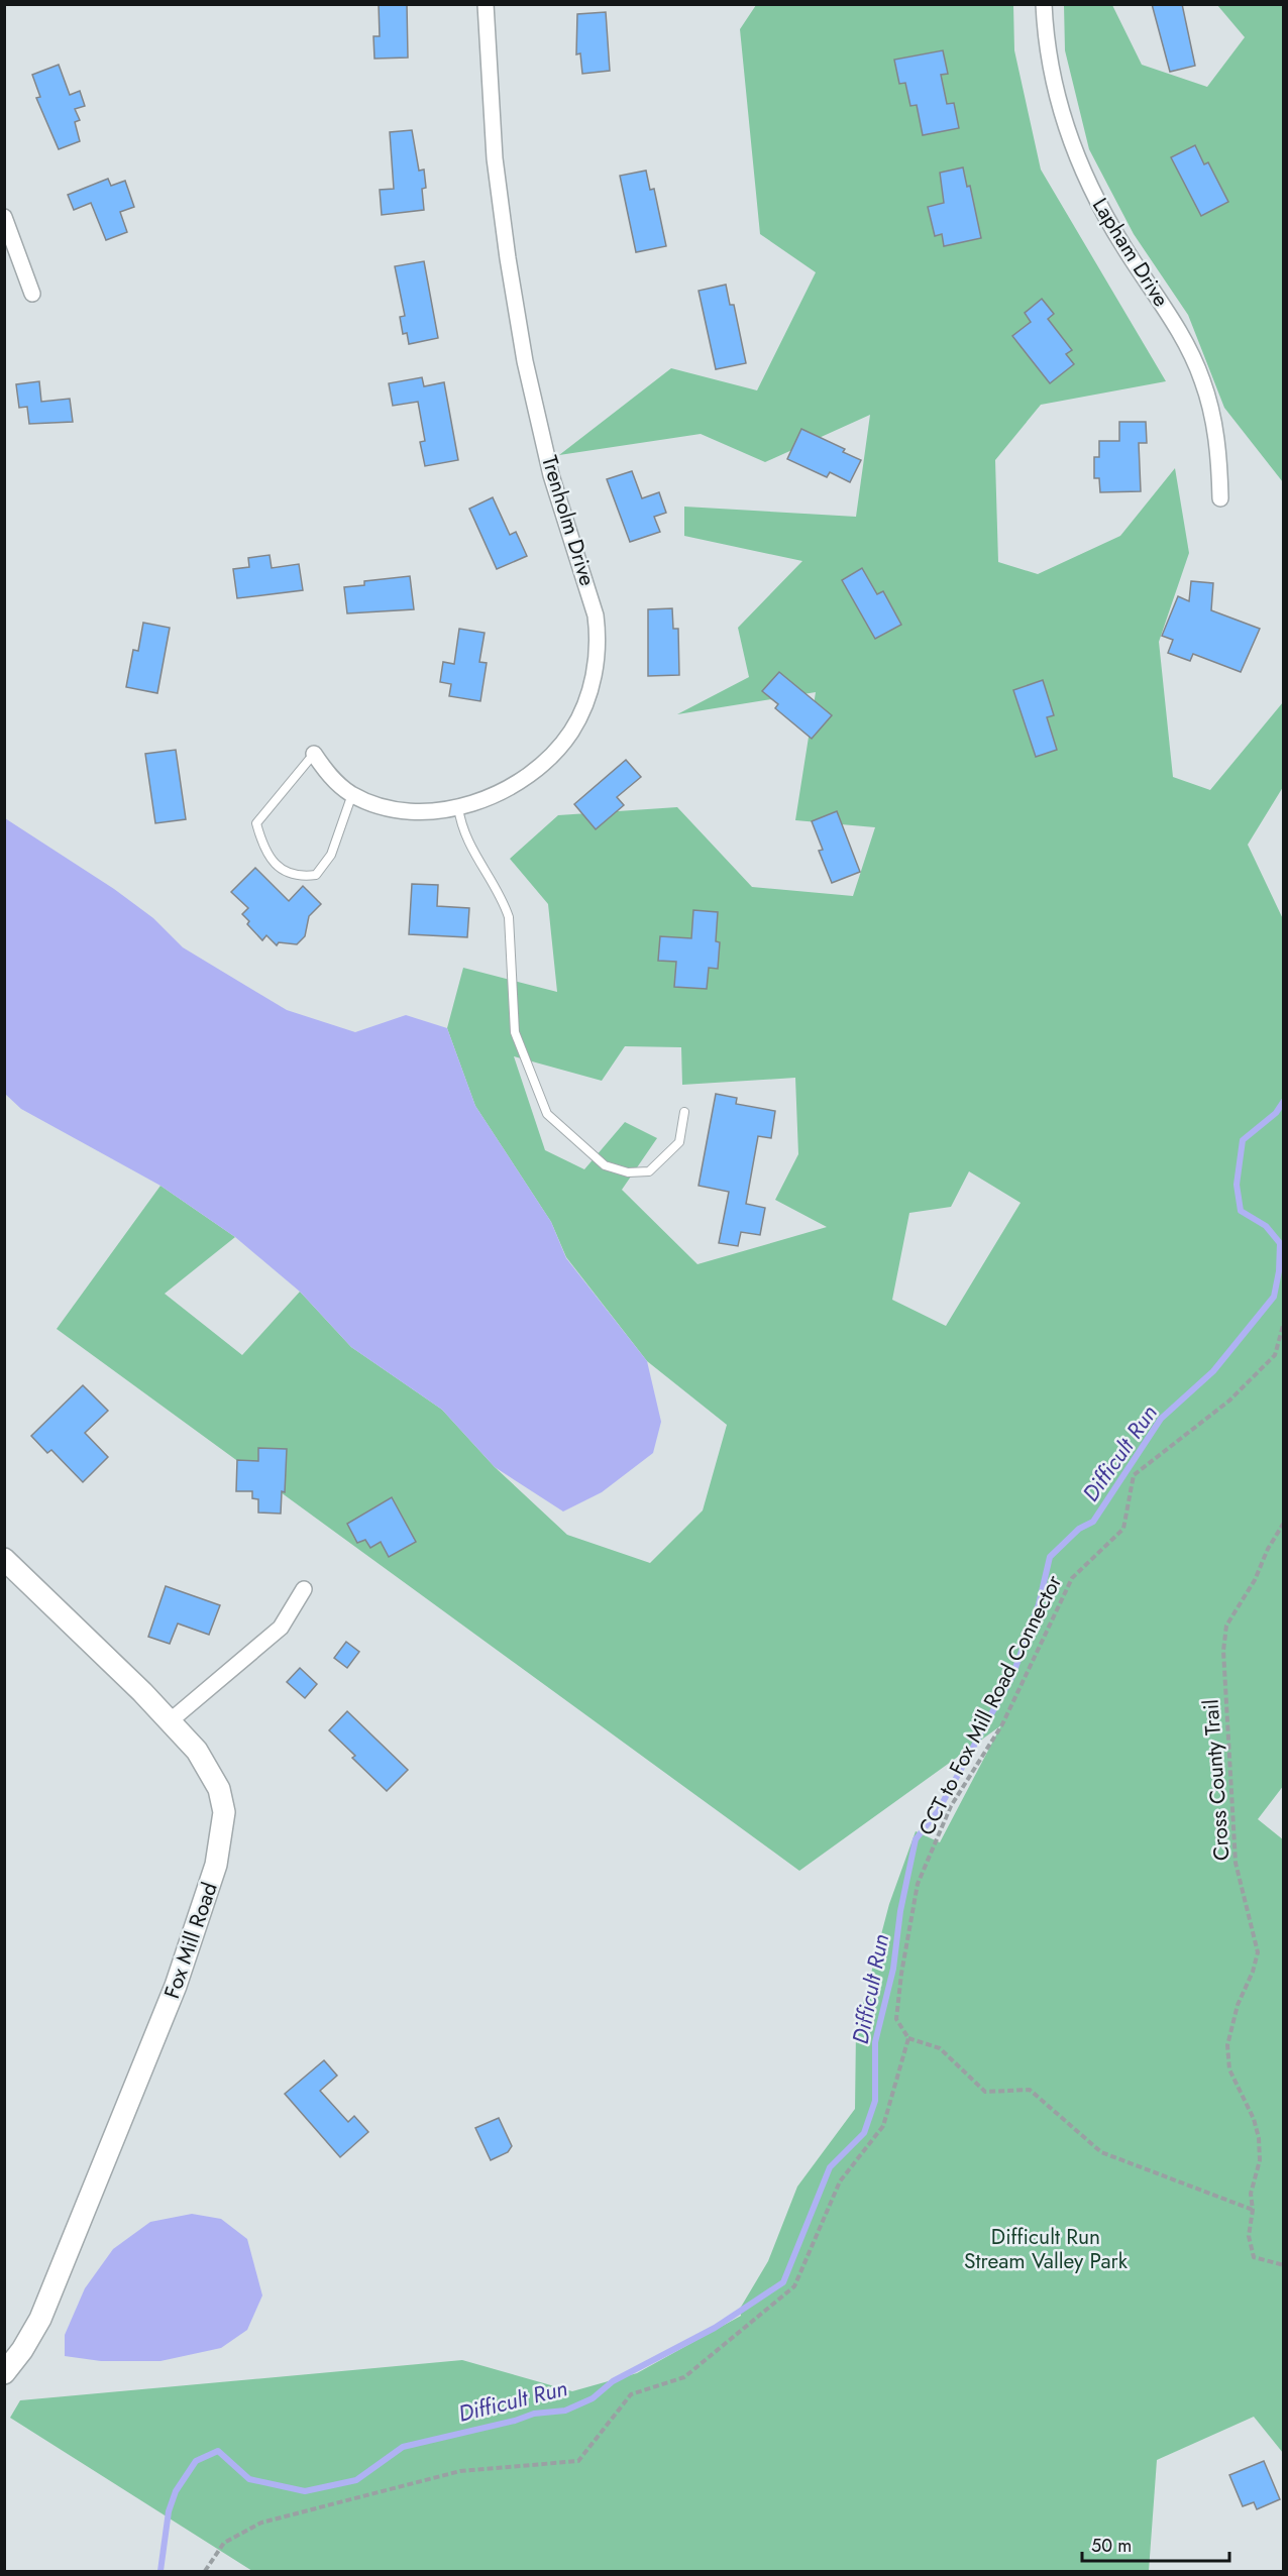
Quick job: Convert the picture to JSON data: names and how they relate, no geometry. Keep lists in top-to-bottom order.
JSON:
{
  "streets": {
    "main road": ["Fox Mill Road"],
    "street": ["Lapham Drive", "Trenholm Drive"],
    "path": ["CCT to Fox Mill Road Connector", "Cross County Trail"]
  },
  "water": ["Difficult Run"],
  "parks": ["Difficult Run Stream Valley Park"],
  "scale_bar": "50 m"
}
